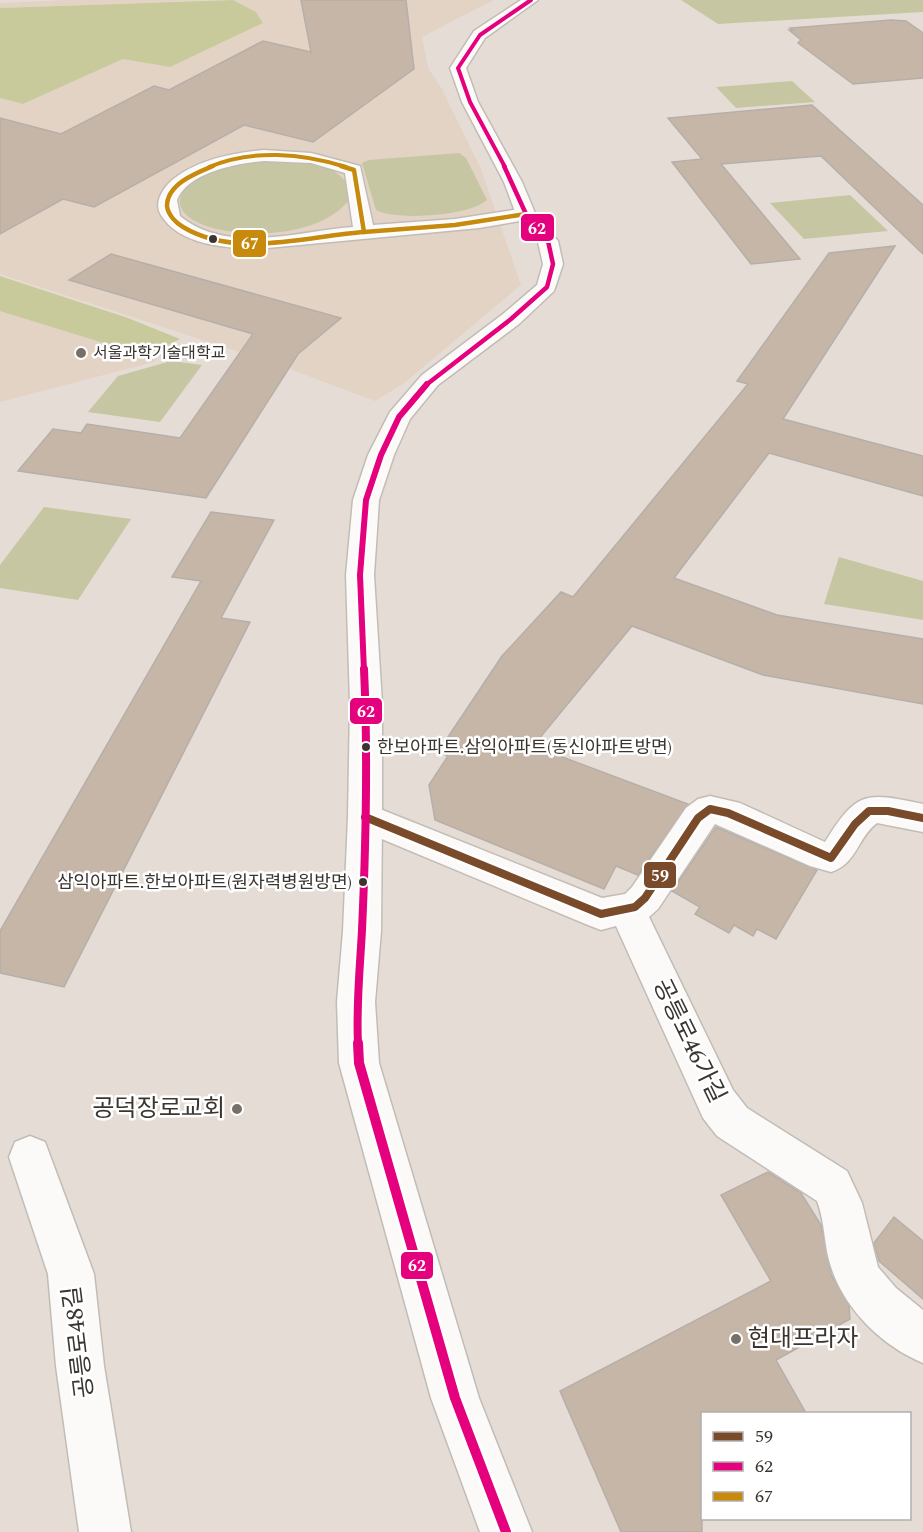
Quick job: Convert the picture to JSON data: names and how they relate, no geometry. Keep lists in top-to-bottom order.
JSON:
{
  "streets": {
    "street": ["공릉로46가길", "공릉로48길"]
  },
  "places": [
    "서울과학기술대학교",
    "한보아파트.삼익아파트(동신아파트방면)",
    "삼익아파트.한보아파트(원자력병원방면)",
    "공덕장로교회",
    "현대프라자"
  ],
  "lines": ["transit line 62", "transit line 67", "transit line 59"],
  "legend": ["59", "62", "67"]
}
